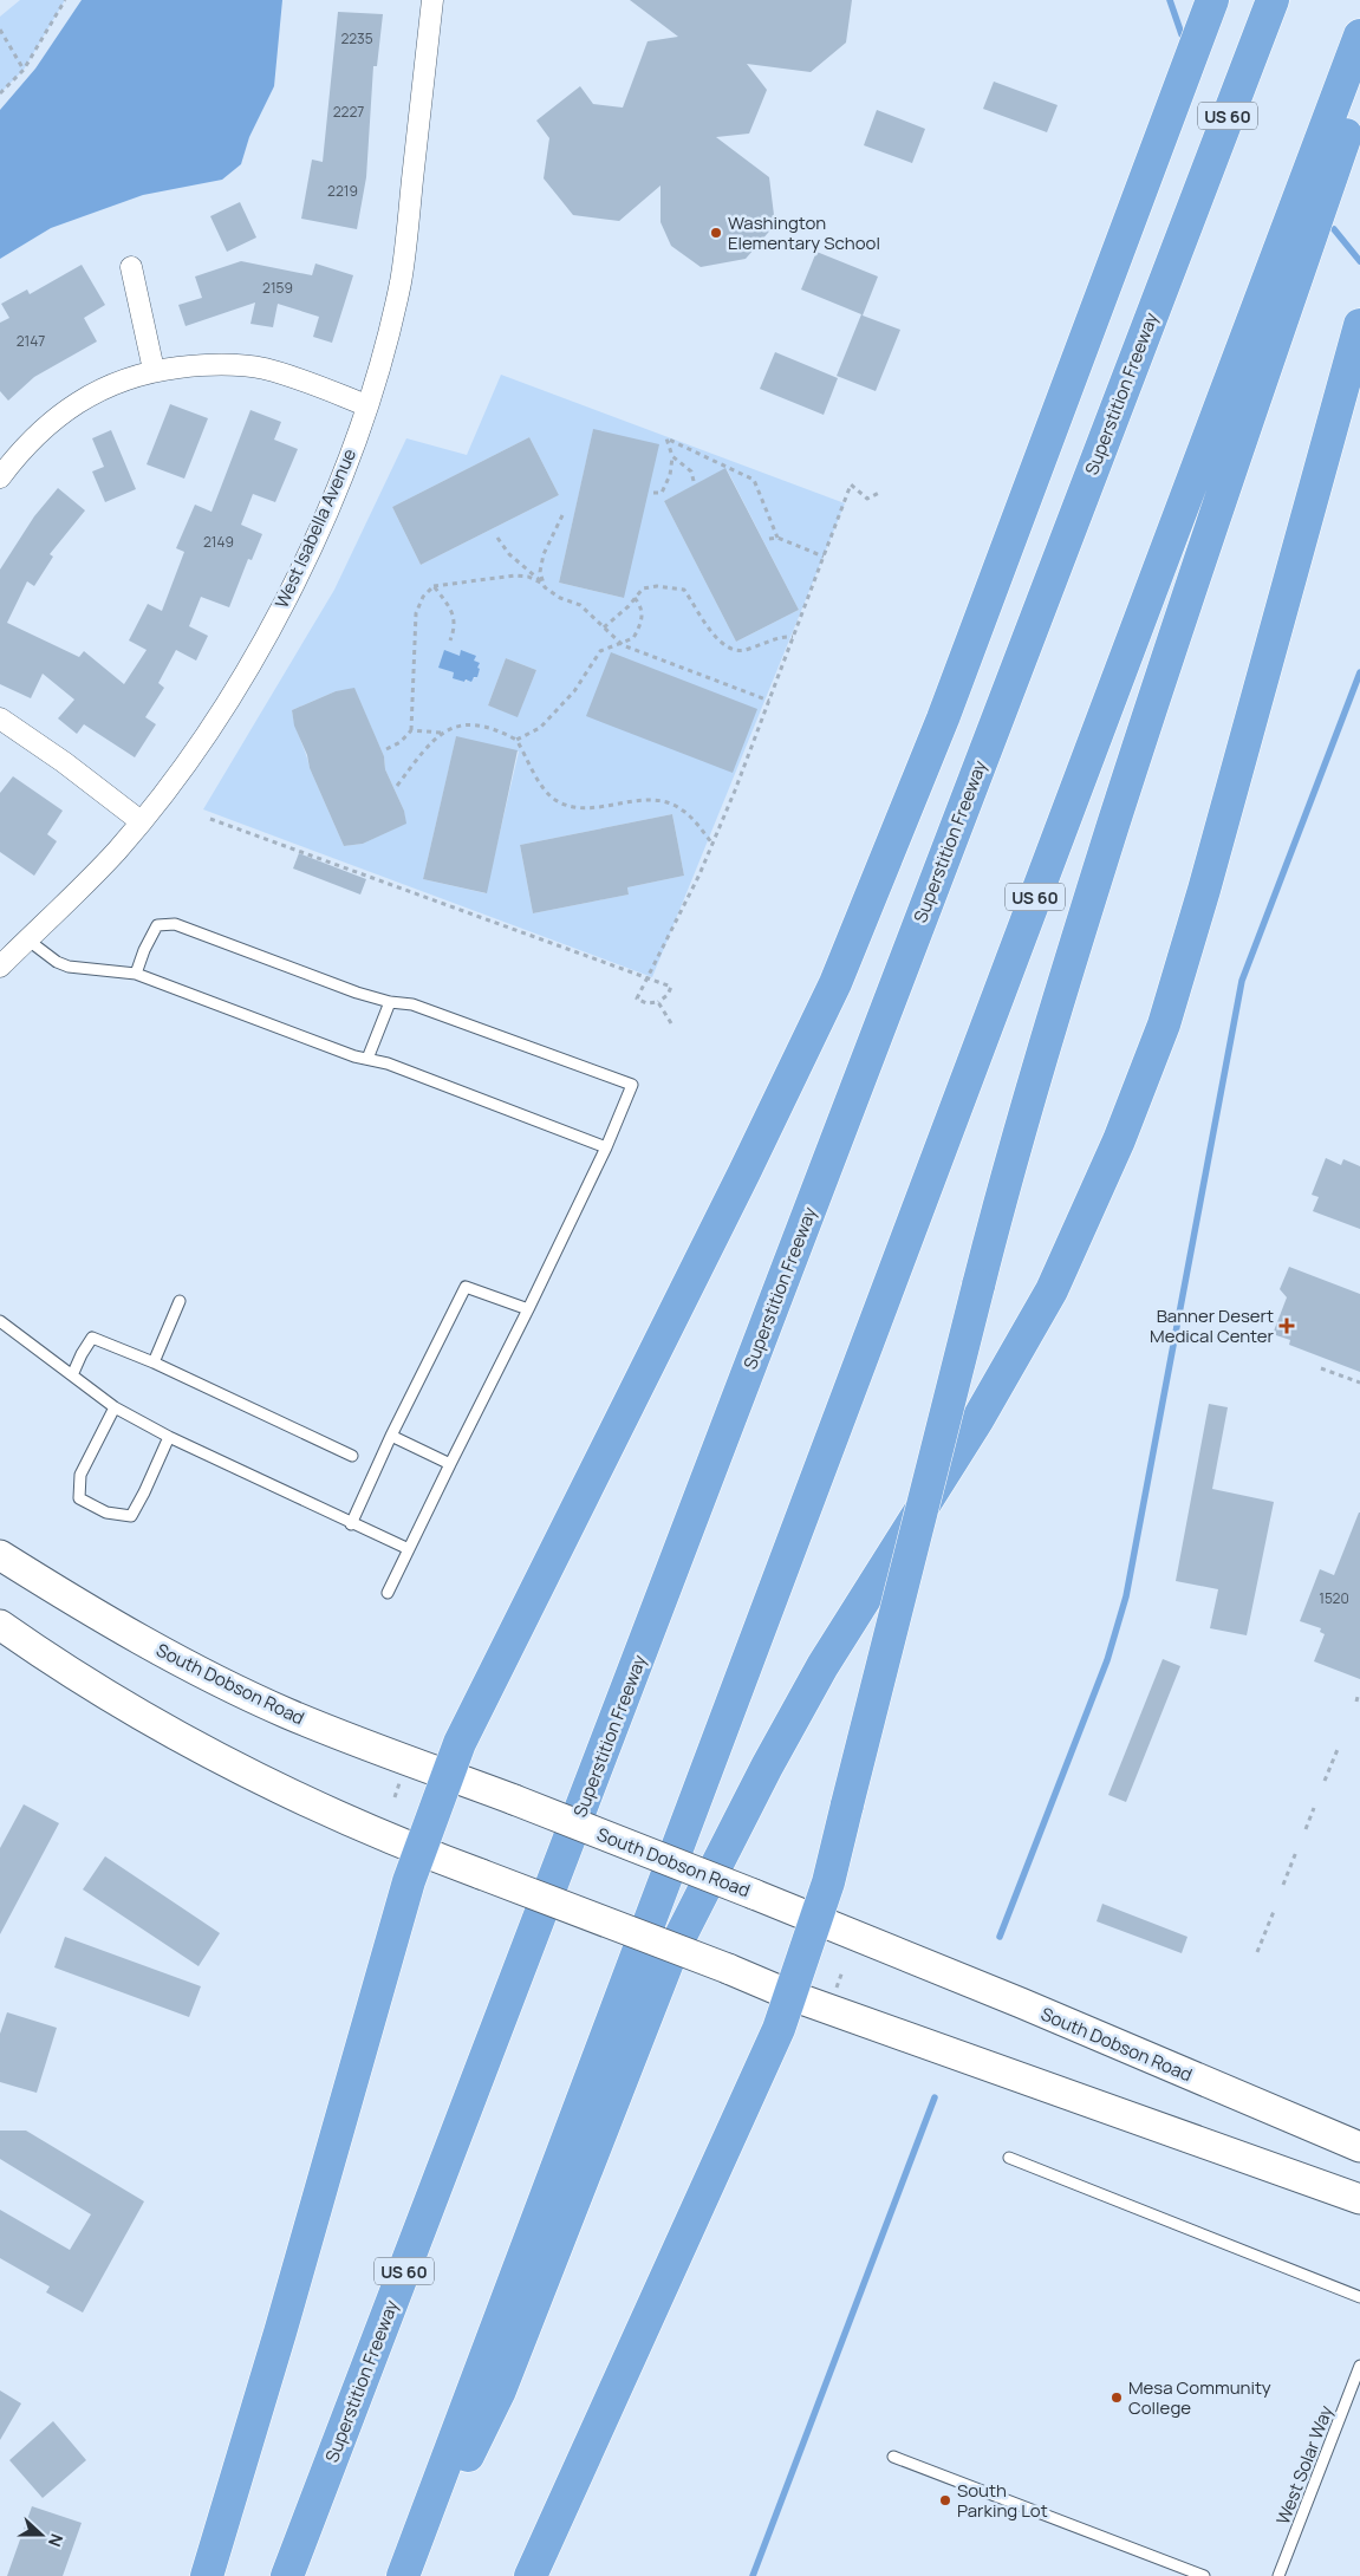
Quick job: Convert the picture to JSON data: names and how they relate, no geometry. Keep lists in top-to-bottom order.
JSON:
{
  "streets": {
    "highway": ["US 60", "Superstition Freeway"],
    "main road": ["South Dobson Road"],
    "street": ["West Isabella Avenue"],
    "lane": ["West Solar Way"]
  },
  "places": {
    "other": ["Washington Elementary School", "Mesa Community College", "South Parking Lot"],
    "health": ["Banner Desert Medical Center"]
  },
  "house_numbers": [
    "2235",
    "2227",
    "2219",
    "2159",
    "2147",
    "2149",
    "1520"
  ],
  "north": "right"
}
